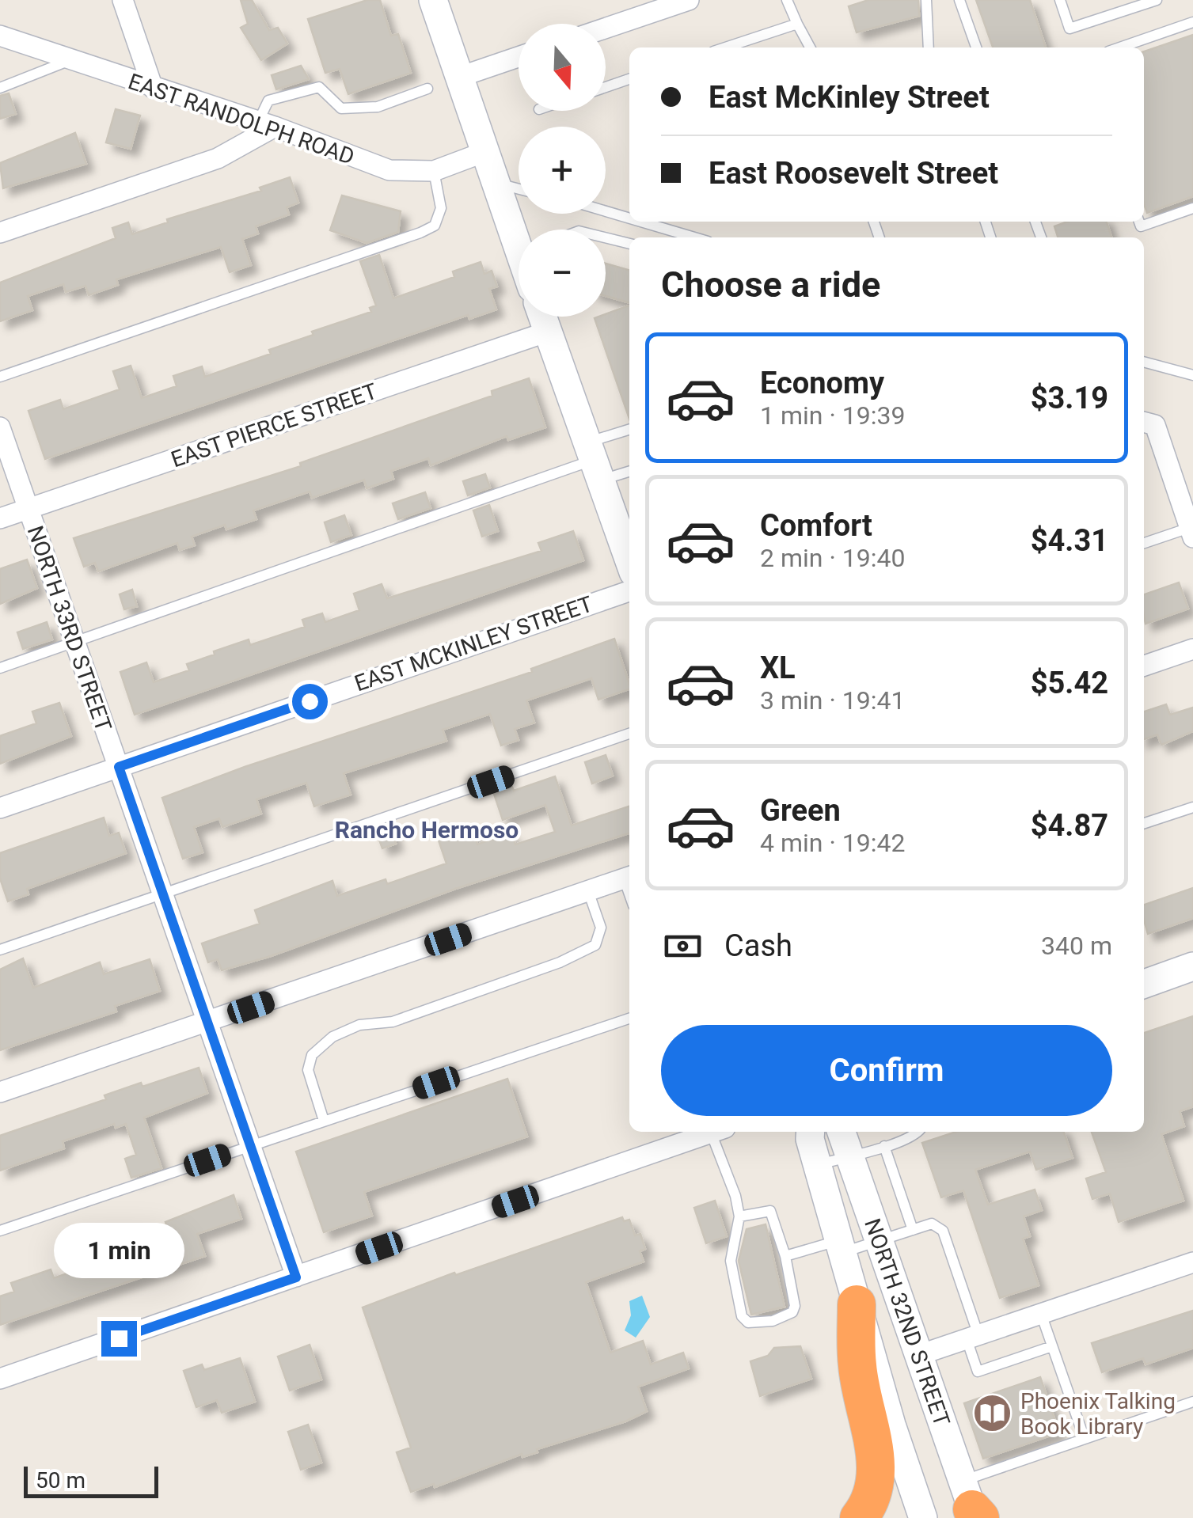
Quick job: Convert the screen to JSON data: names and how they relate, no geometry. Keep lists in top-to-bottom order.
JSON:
{
  "streets": {
    "main road": ["NORTH 32ND STREET"],
    "street": [
      "EAST RANDOLPH ROAD",
      "EAST PIERCE STREET",
      "NORTH 33RD STREET",
      "EAST MCKINLEY STREET"
    ]
  },
  "crossings": [
    ["EAST PIERCE STREET", "NORTH 33RD STREET"],
    ["NORTH 33RD STREET", "EAST MCKINLEY STREET"]
  ],
  "districts": ["Rancho Hermoso"],
  "places": {
    "library": ["Phoenix Talking Book Library"]
  },
  "scale_bar": "50 m",
  "north": "bottom",
  "page": {
    "map_buttons": ["+", "−"],
    "banner": ["East McKinley Street", "East Roosevelt Street"],
    "heading": "Choose a ride",
    "list": [
      {
        "name": "Economy",
        "note": "1 min · 19:39",
        "value": "$3.19"
      },
      {
        "name": "Comfort",
        "note": "2 min · 19:40",
        "value": "$4.31"
      },
      {
        "name": "XL",
        "note": "3 min · 19:41",
        "value": "$5.42"
      },
      {
        "name": "Green",
        "note": "4 min · 19:42",
        "value": "$4.87"
      }
    ],
    "pay": ["Cash", "340 m"],
    "buttons": "Confirm",
    "bubble": "1 min",
    "scale": "50 m"
  }
}
